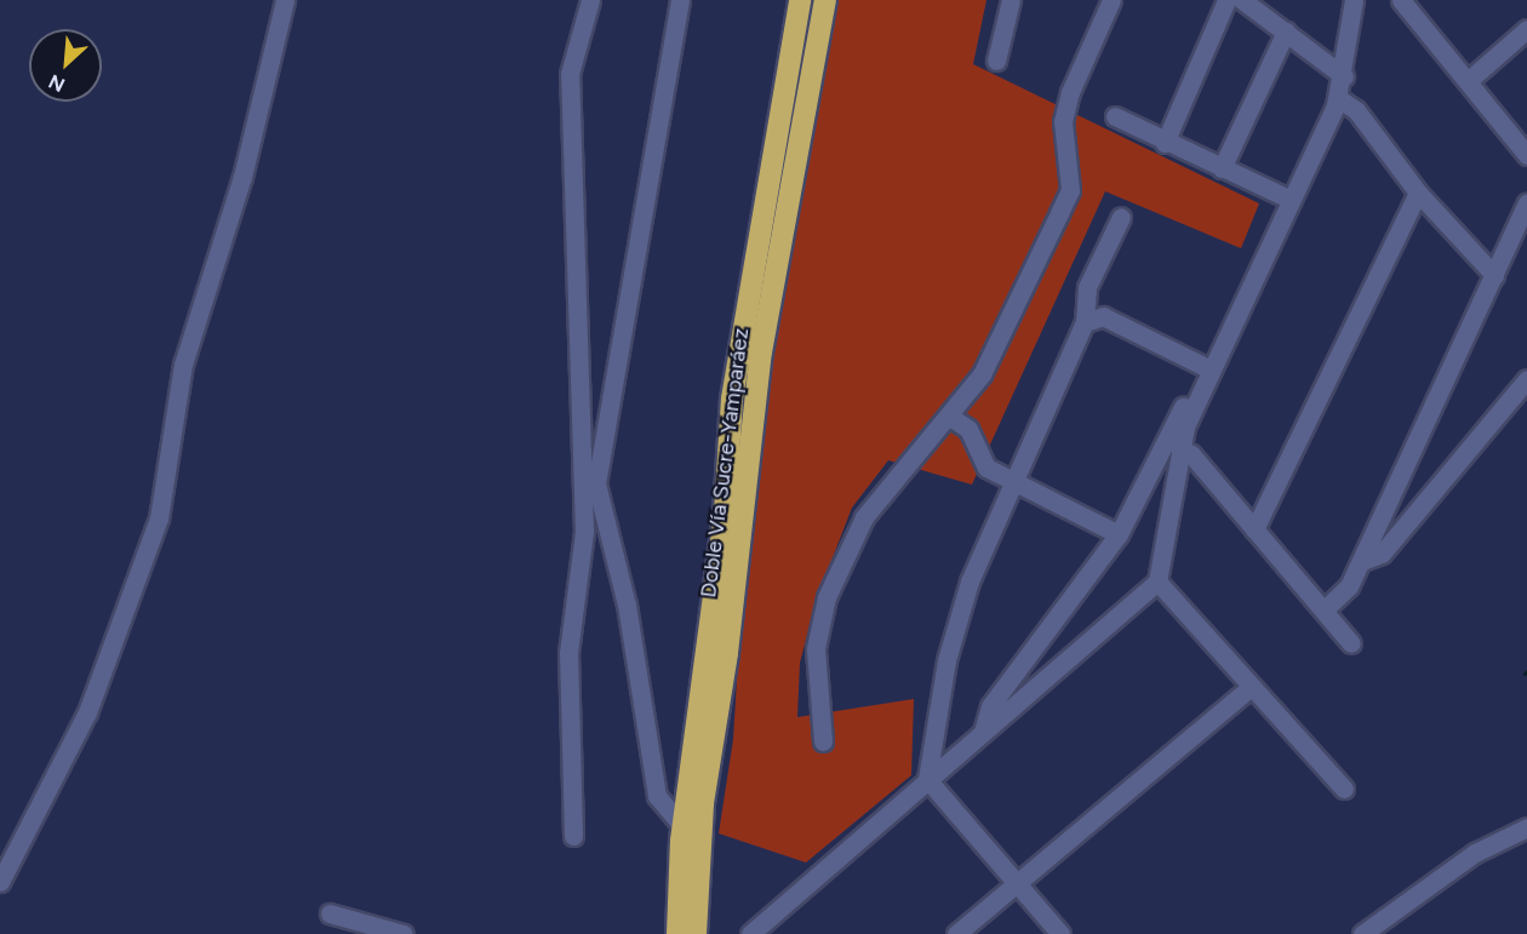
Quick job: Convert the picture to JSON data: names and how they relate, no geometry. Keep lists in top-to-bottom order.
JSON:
{
  "streets": {
    "highway": ["Doble Vía Sucre-Yamparáez"]
  },
  "north": "bottom left"
}
